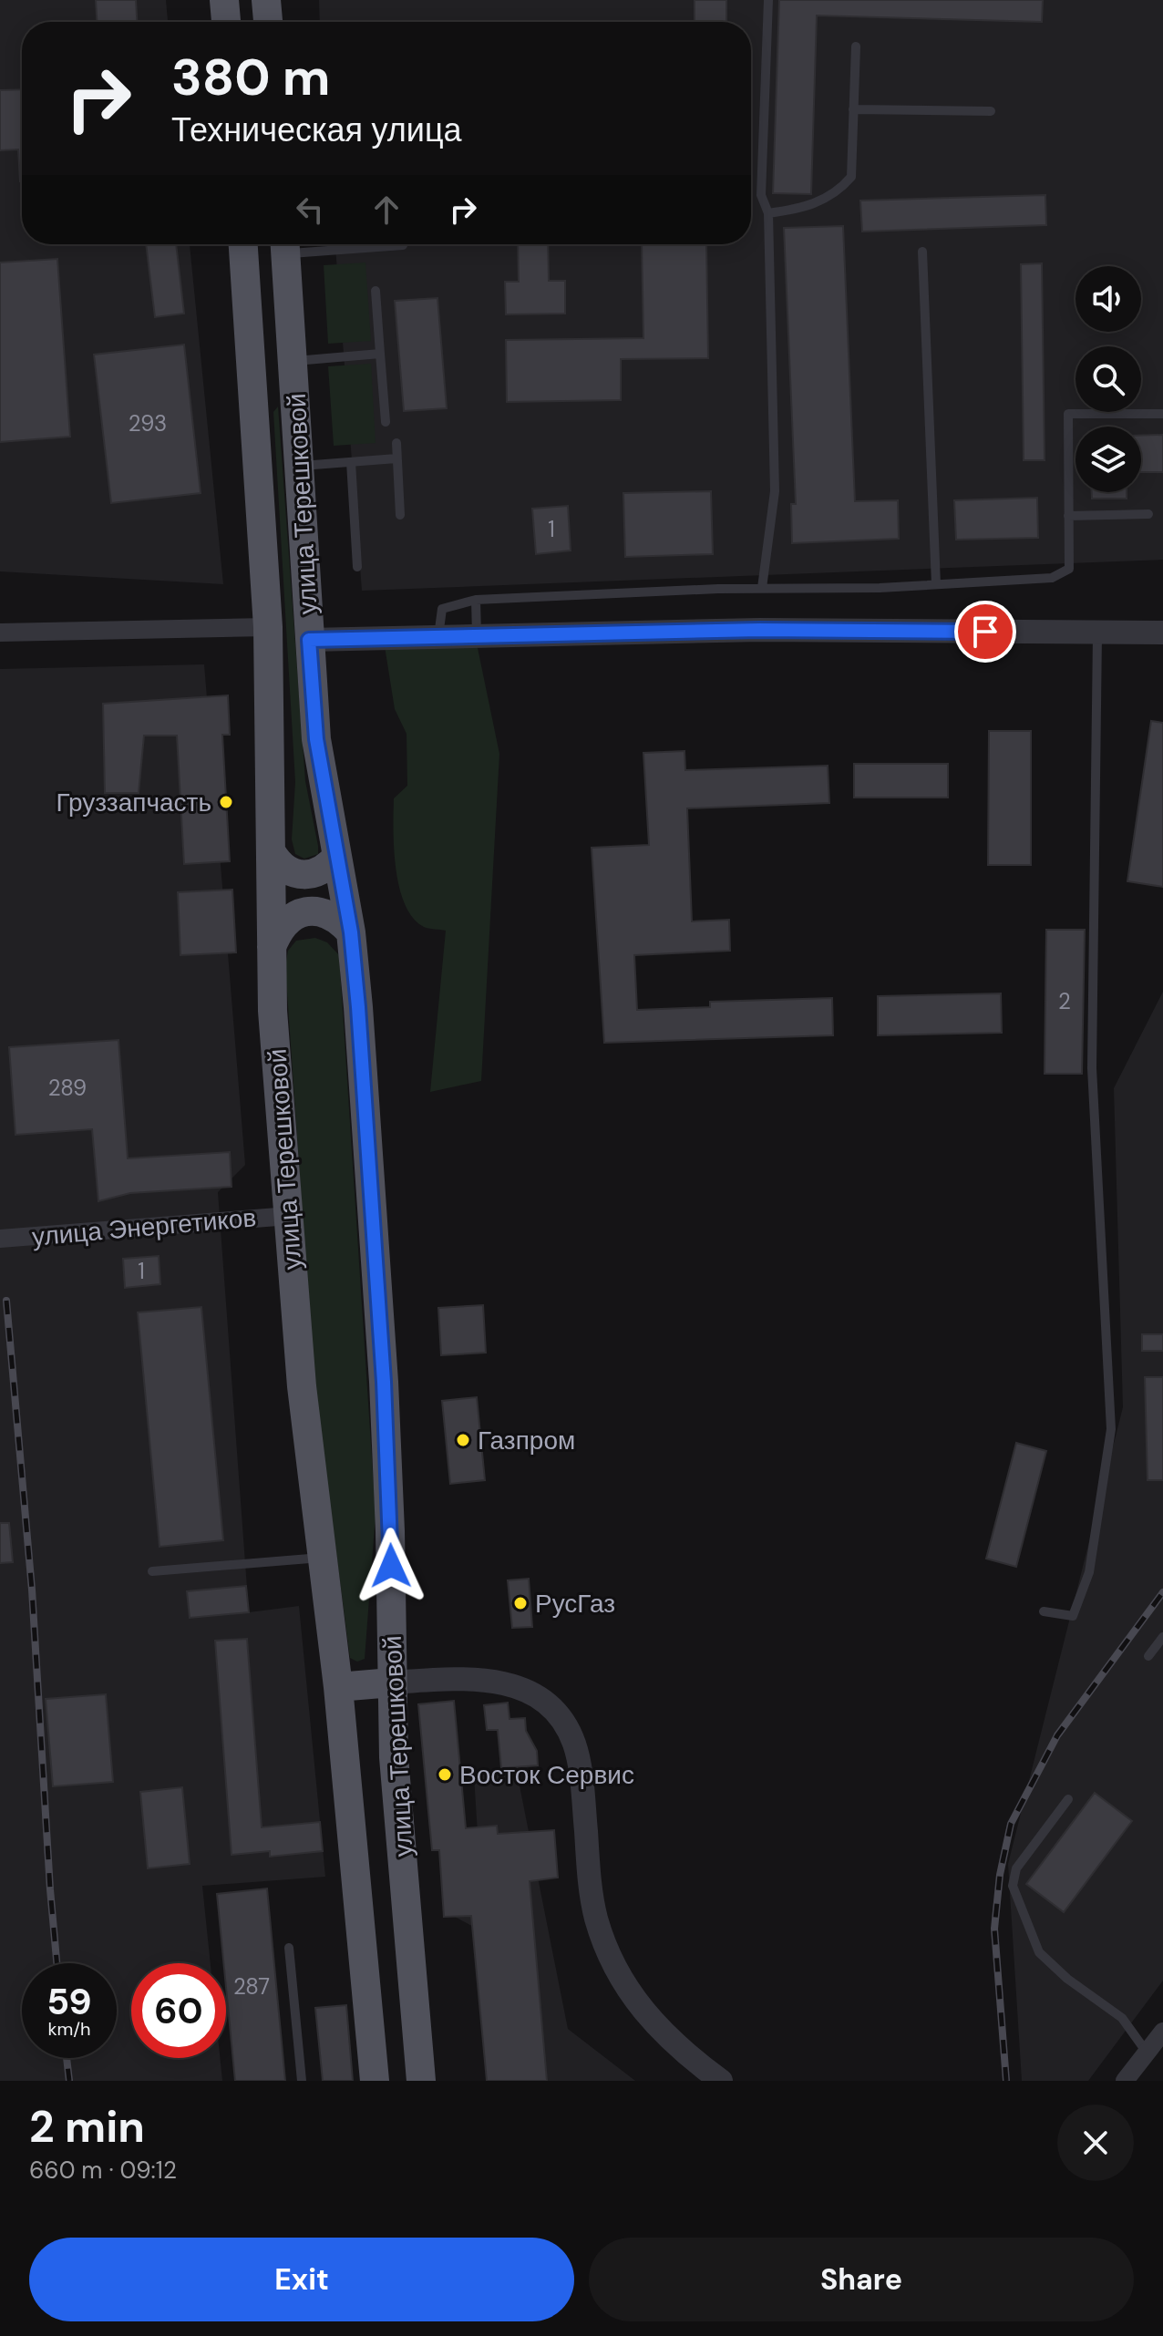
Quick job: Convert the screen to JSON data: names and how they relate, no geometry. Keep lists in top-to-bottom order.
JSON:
{
  "streets": {
    "main road": ["улица Терешковой"],
    "street": ["улица Энергетиков"]
  },
  "crossings": [
    ["улица Терешковой", "улица Энергетиков"]
  ],
  "places": [
    "Груззапчасть",
    "Газпром",
    "РусГаз",
    "Восток Сервис"
  ],
  "house_numbers": [
    "293",
    "1",
    "2",
    "289",
    "1",
    "287"
  ],
  "page": {
    "turn": ["380 m", "Техническая улица"],
    "speed": "59 km/h",
    "limit": "60",
    "heading": ["2 min", "660 m · 09:12"],
    "buttons": ["Exit", "Share"]
  }
}
